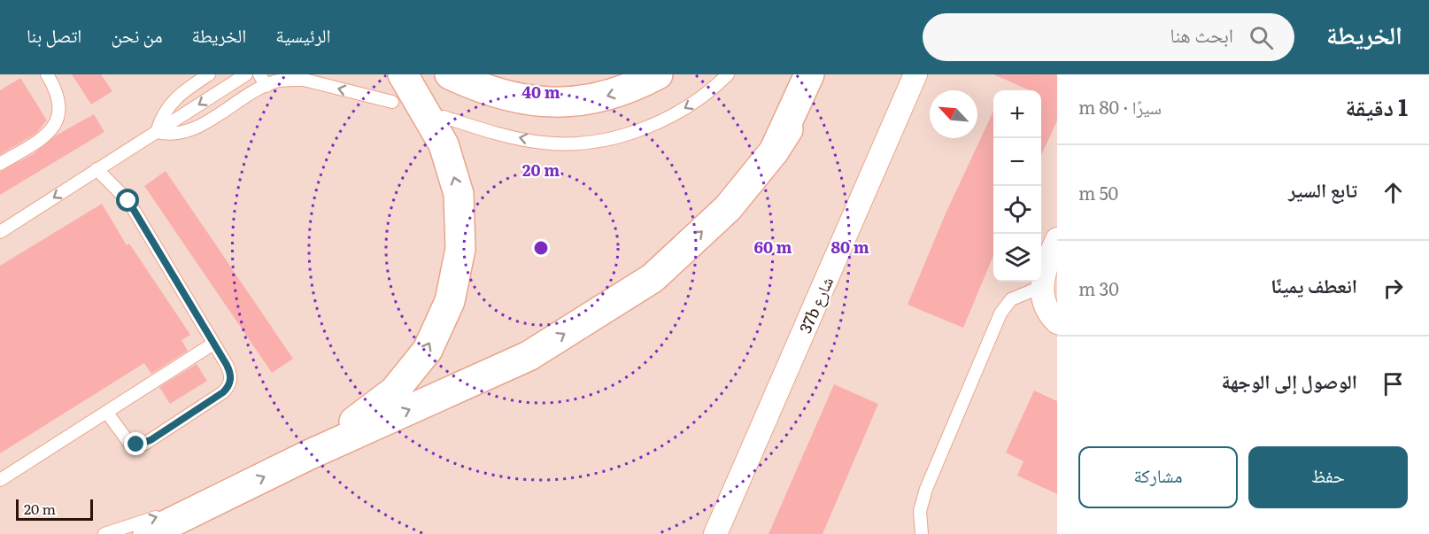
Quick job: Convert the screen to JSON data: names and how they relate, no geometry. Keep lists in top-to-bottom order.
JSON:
{
  "streets": {
    "street": ["37b شارع"]
  },
  "scale_bar": "20 m",
  "north": "top left",
  "page": {
    "header": "الخريطة",
    "search": "ابحث هنا",
    "nav": [
      "الرئيسية",
      "الخريطة",
      "من نحن",
      "اتصل بنا"
    ],
    "heading": ["1 دقيقة", "سيرًا · 80 m"],
    "map_buttons": ["+", "−"],
    "list": [
      ["تابع السير", "50 m"],
      ["انعطف يمينًا", "30 m"],
      "الوصول إلى الوجهة"
    ],
    "buttons": ["حفظ", "مشاركة"],
    "scale": "20 m"
  },
  "rings": [
    "40 m",
    "20 m",
    "60 m",
    "80 m"
  ]
}
